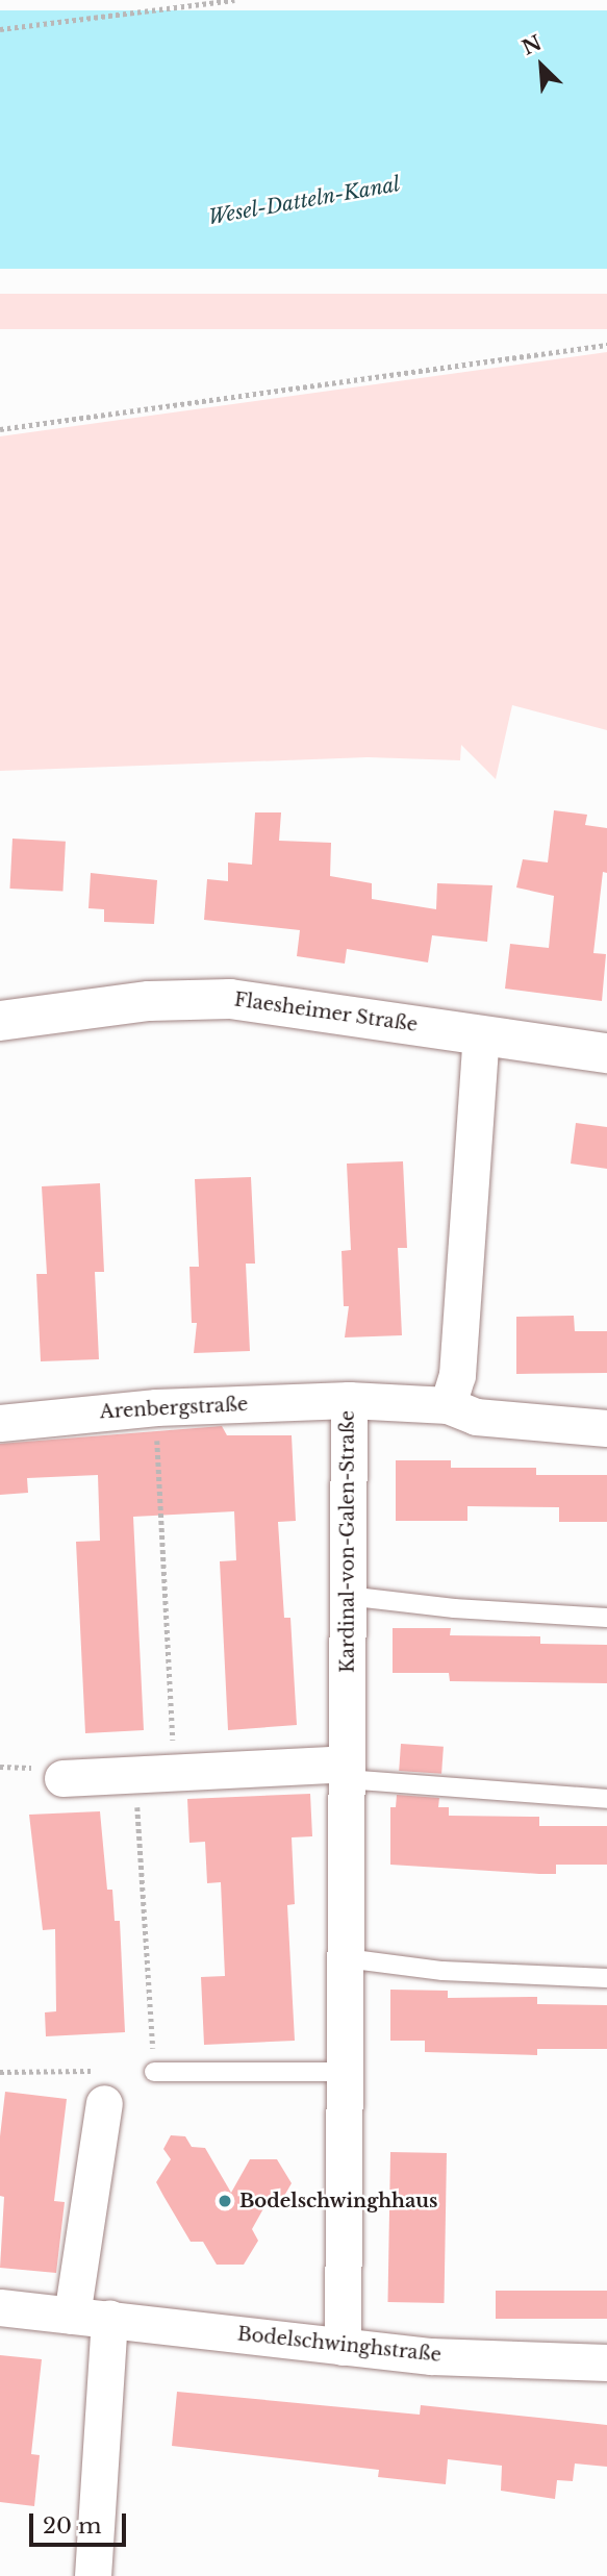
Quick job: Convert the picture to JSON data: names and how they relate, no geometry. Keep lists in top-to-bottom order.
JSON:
{
  "streets": {
    "main road": ["Flaesheimer Straße"],
    "street": ["Arenbergstraße", "Kardinal-von-Galen-Straße", "Bodelschwinghstraße"]
  },
  "crossings": [
    ["Arenbergstraße", "Kardinal-von-Galen-Straße"],
    ["Kardinal-von-Galen-Straße", "Bodelschwinghstraße"]
  ],
  "water": ["Wesel-Datteln-Kanal"],
  "places": ["Bodelschwinghhaus"],
  "scale_bar": "20 m",
  "north": "top left"
}
